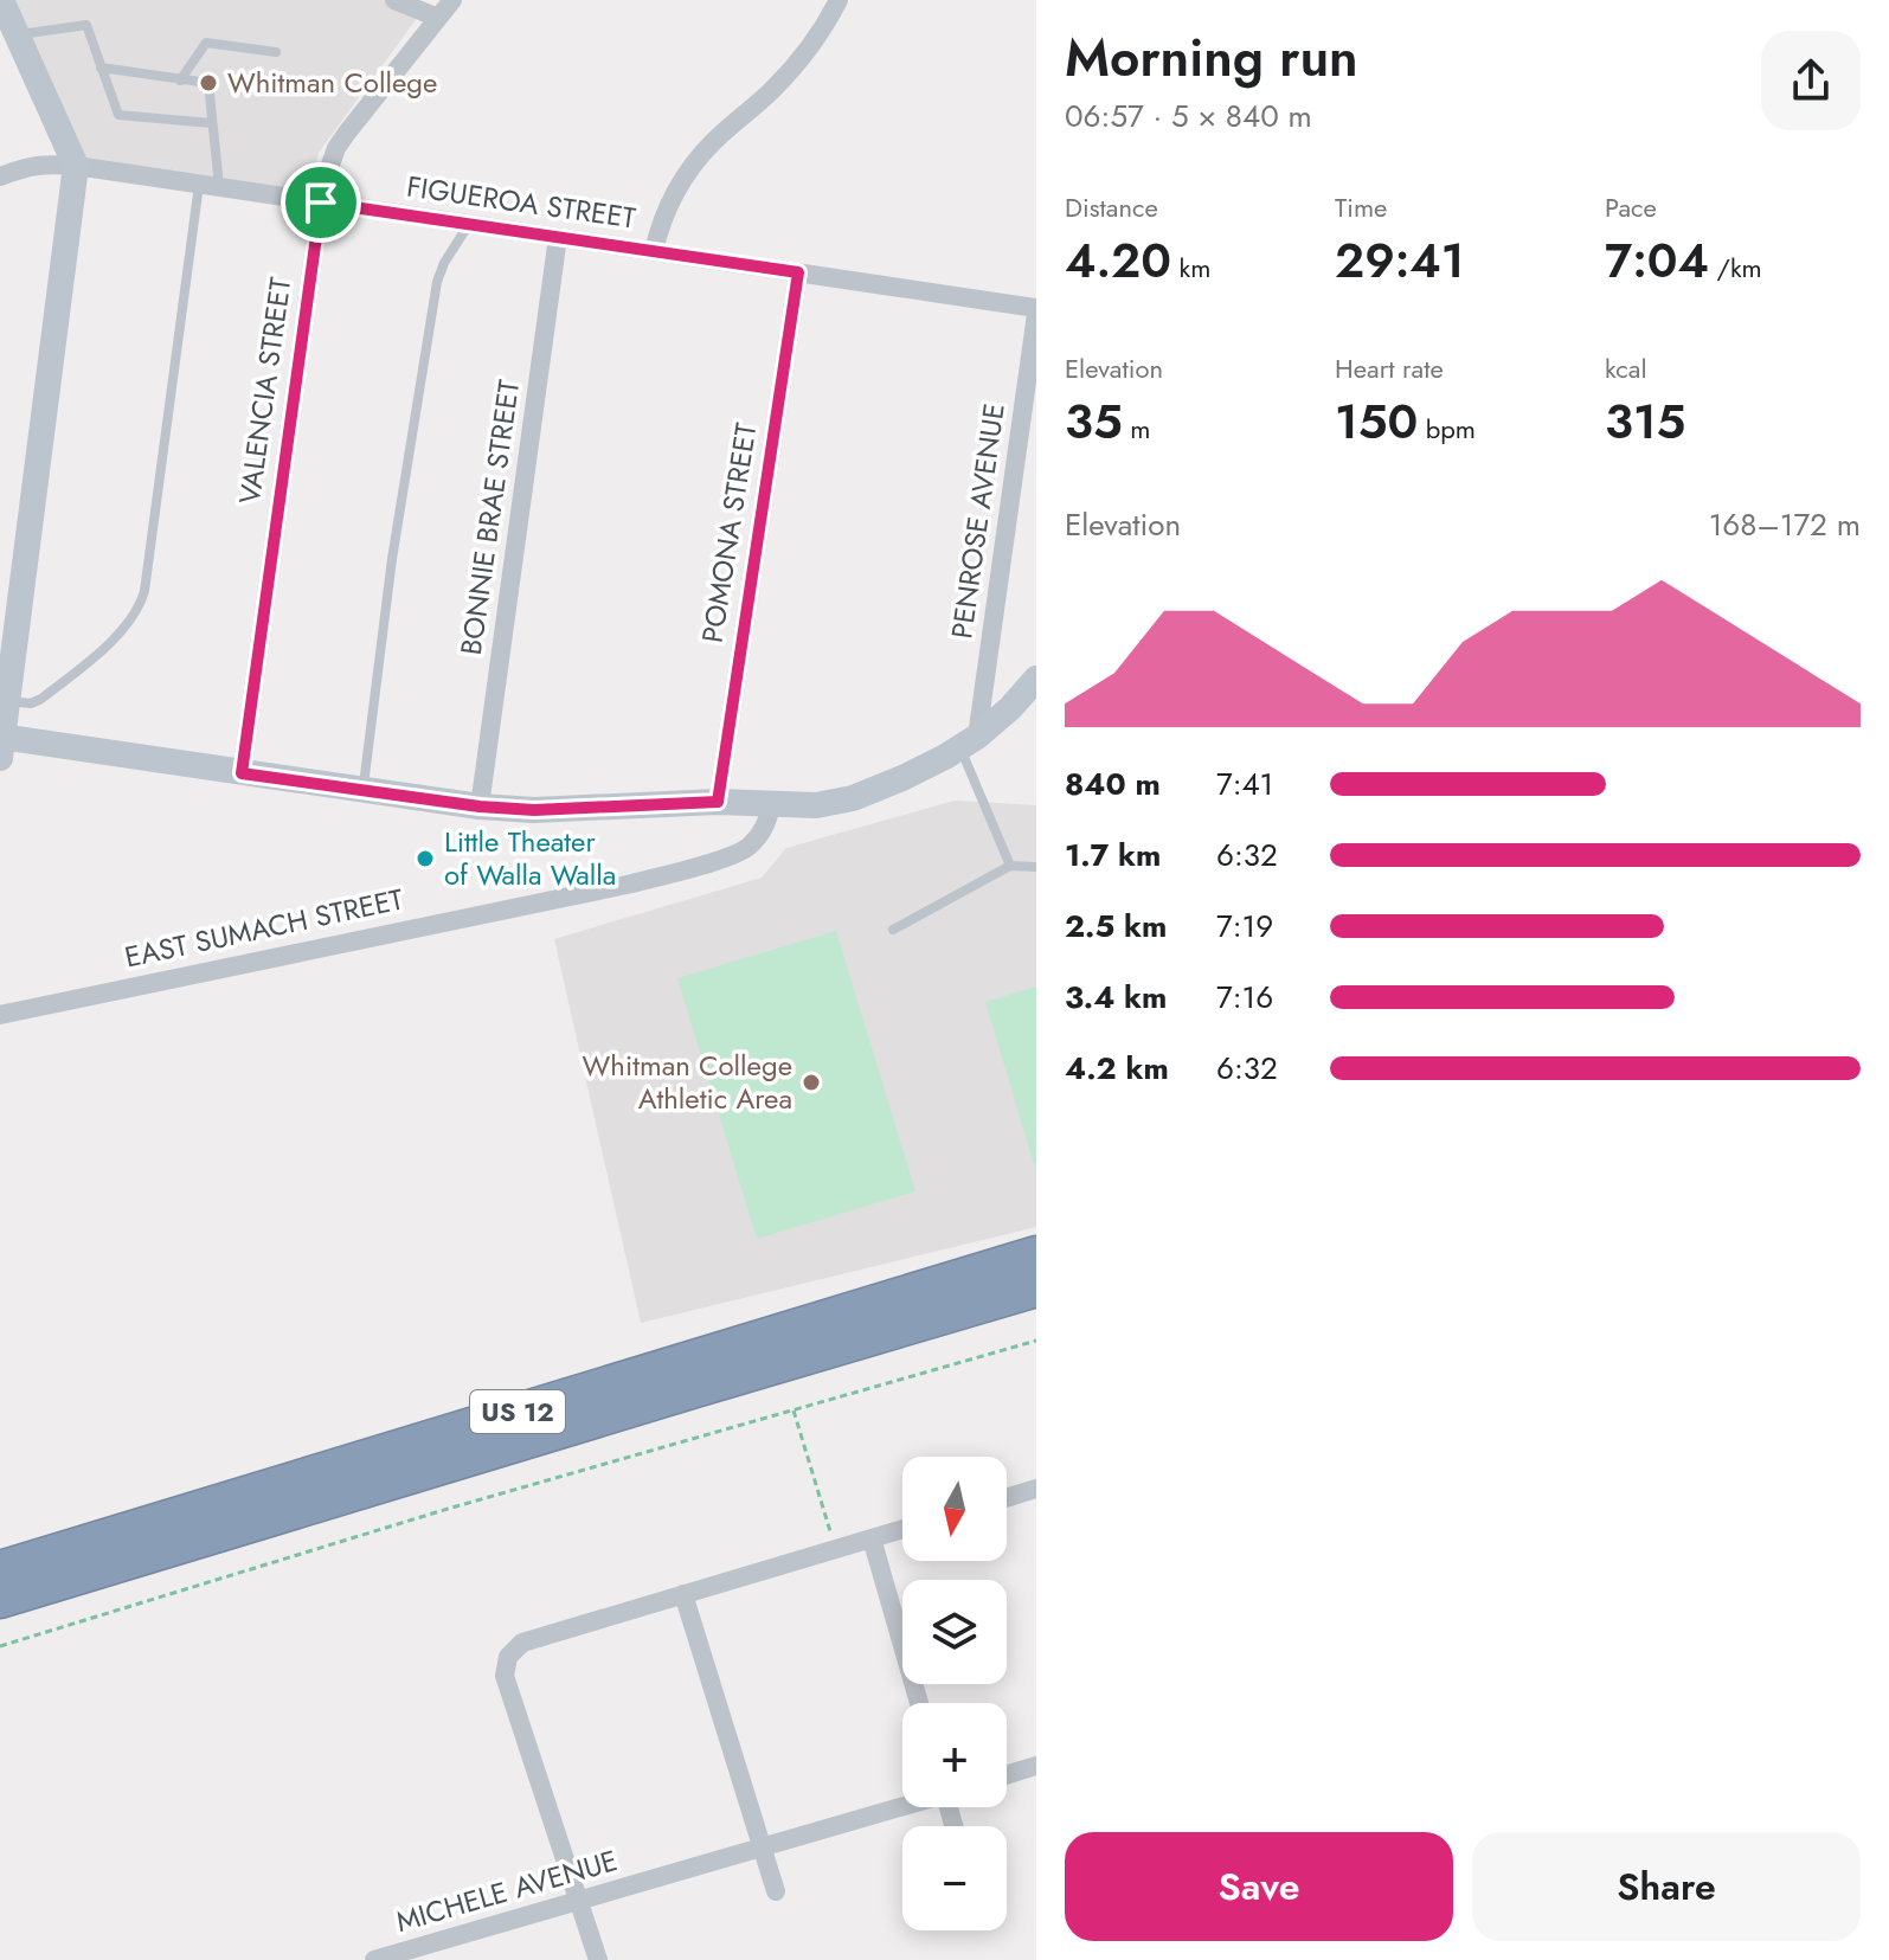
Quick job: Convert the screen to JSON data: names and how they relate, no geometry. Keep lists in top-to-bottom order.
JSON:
{
  "streets": {
    "highway": ["US 12"],
    "street": [
      "FIGUEROA STREET",
      "VALENCIA STREET",
      "BONNIE BRAE STREET",
      "PENROSE AVENUE",
      "POMONA STREET",
      "EAST SUMACH STREET",
      "MICHELE AVENUE"
    ]
  },
  "crossings": [
    ["FIGUEROA STREET", "VALENCIA STREET"],
    ["FIGUEROA STREET", "BONNIE BRAE STREET"],
    ["FIGUEROA STREET", "PENROSE AVENUE"],
    ["FIGUEROA STREET", "POMONA STREET"]
  ],
  "places": ["Whitman College", "Little Theater of Walla Walla", "Whitman College Athletic Area"],
  "north": "bottom",
  "page": {
    "heading": ["Morning run", "06:57 · 5 × 840 m"],
    "stats": [
      ["Distance", "4.20 km"],
      ["Time", "29:41"],
      ["Pace", "7:04 /km"],
      ["Elevation", "35 m"],
      ["Heart rate", "150 bpm"],
      ["kcal", "315"]
    ],
    "chart": ["Elevation", "168–172 m"],
    "list": [
      {
        "name": "840 m",
        "note": "7:41"
      },
      {
        "name": "1.7 km",
        "note": "6:32"
      },
      {
        "name": "2.5 km",
        "note": "7:19"
      },
      {
        "name": "3.4 km",
        "note": "7:16"
      },
      {
        "name": "4.2 km",
        "note": "6:32"
      }
    ],
    "map_buttons": ["+", "−"],
    "buttons": ["Save", "Share"]
  }
}
